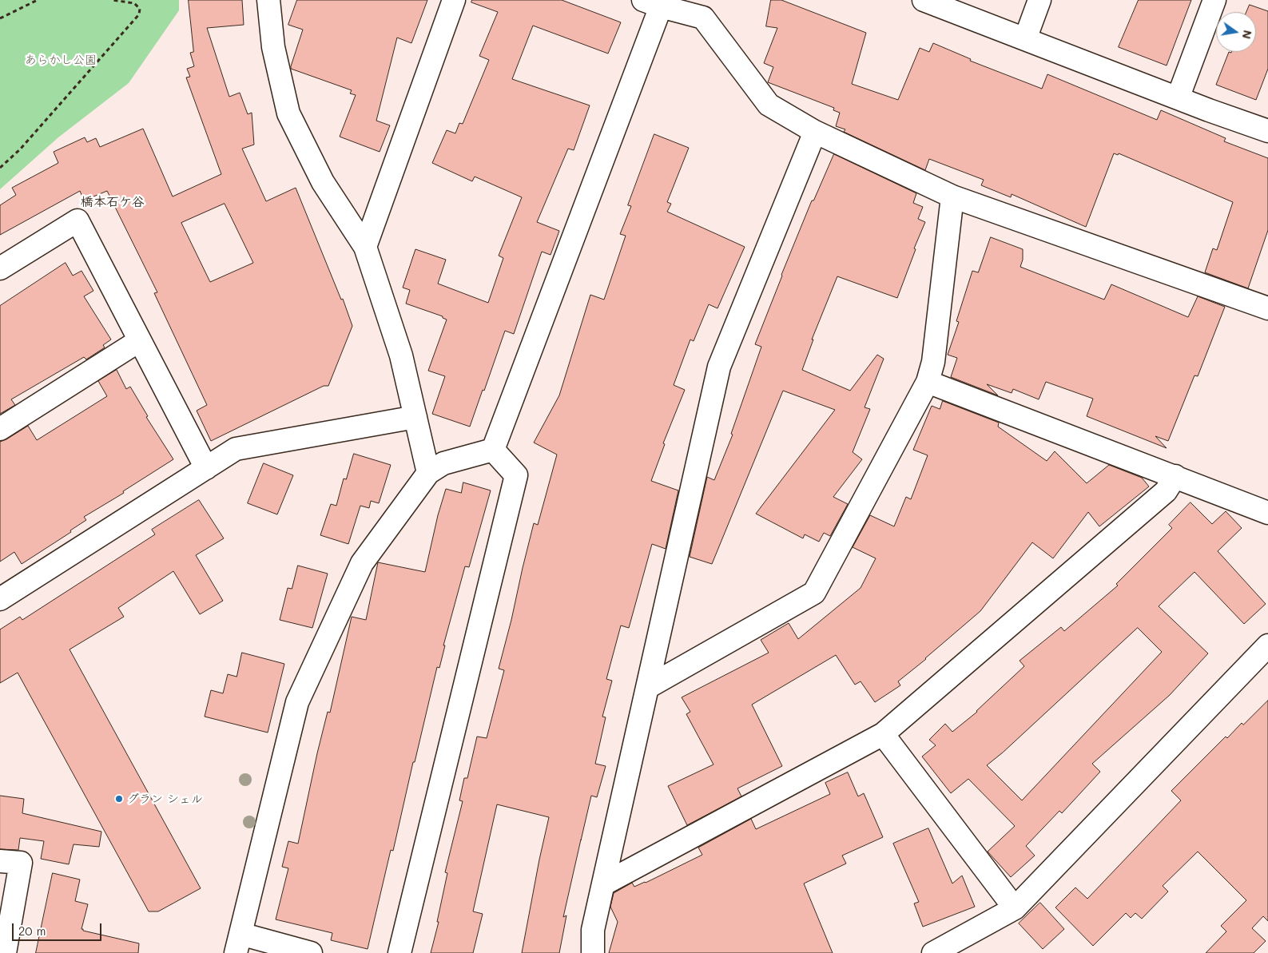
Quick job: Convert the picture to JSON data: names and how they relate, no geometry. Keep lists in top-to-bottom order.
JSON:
{
  "districts": ["橋本石ケ谷"],
  "parks": ["あらかし公園"],
  "places": ["グラン シェル"],
  "scale_bar": "20 m",
  "north": "right"
}
